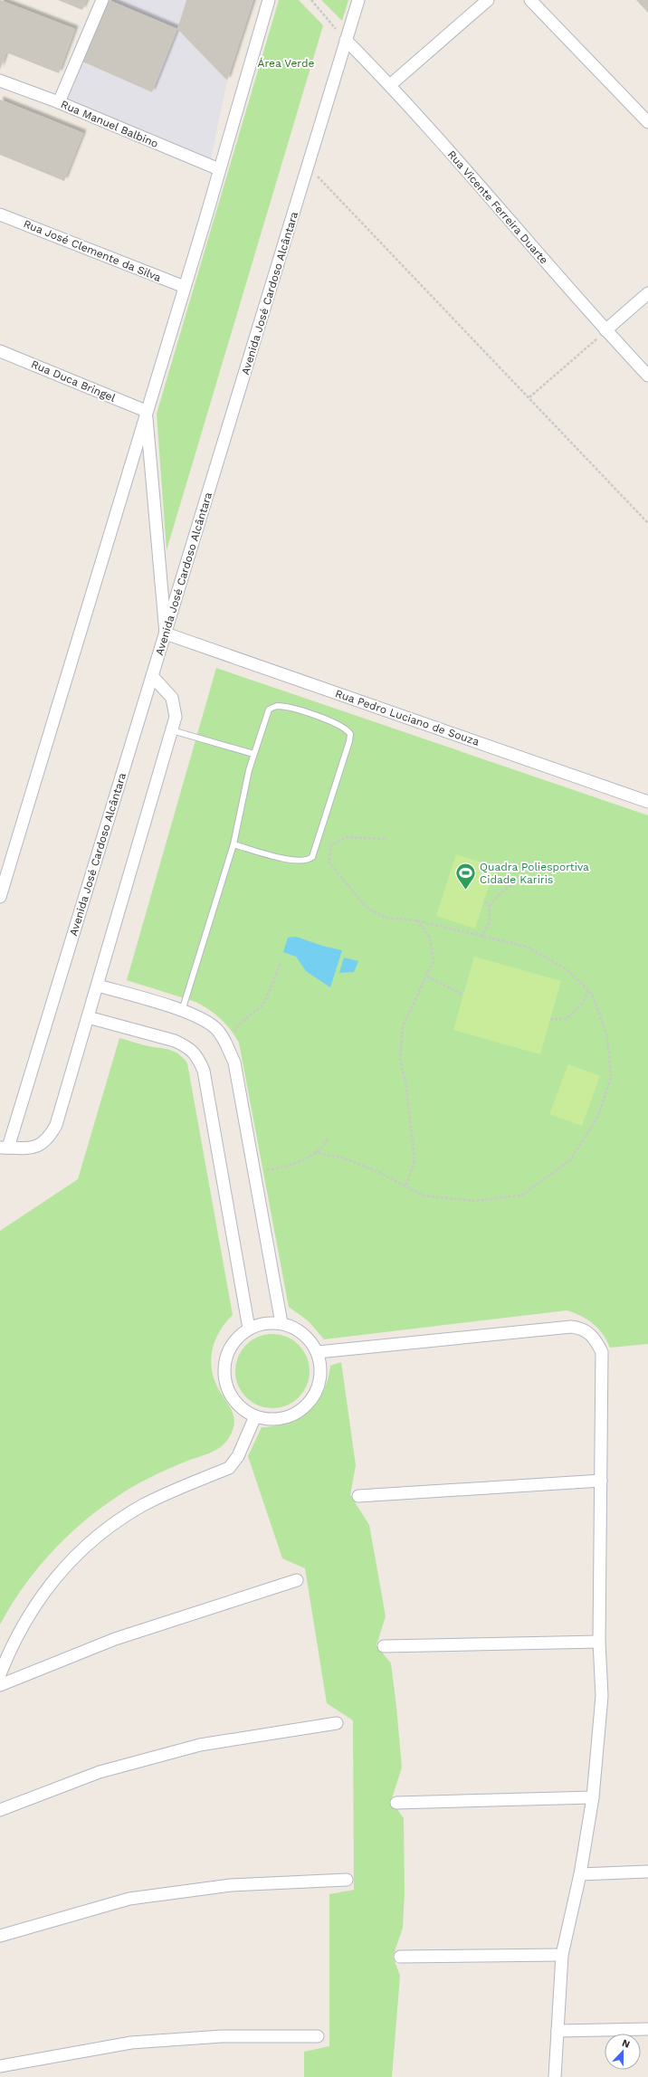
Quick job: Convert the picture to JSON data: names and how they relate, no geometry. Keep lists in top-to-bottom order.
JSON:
{
  "streets": {
    "street": [
      "Rua Manuel Balbino",
      "Rua Vicente Ferreira Duarte",
      "Rua José Clemente da Silva",
      "Avenida José Cardoso Alcântara",
      "Rua Duca Bringel",
      "Rua Pedro Luciano de Souza"
    ]
  },
  "crossings": [
    ["Rua Vicente Ferreira Duarte", "Avenida José Cardoso Alcântara"],
    ["Avenida José Cardoso Alcântara", "Rua Pedro Luciano de Souza"]
  ],
  "parks": ["Área Verde"],
  "places": {
    "sports": ["Quadra Poliesportiva Cidade Kariris"]
  },
  "north": "top"
}
